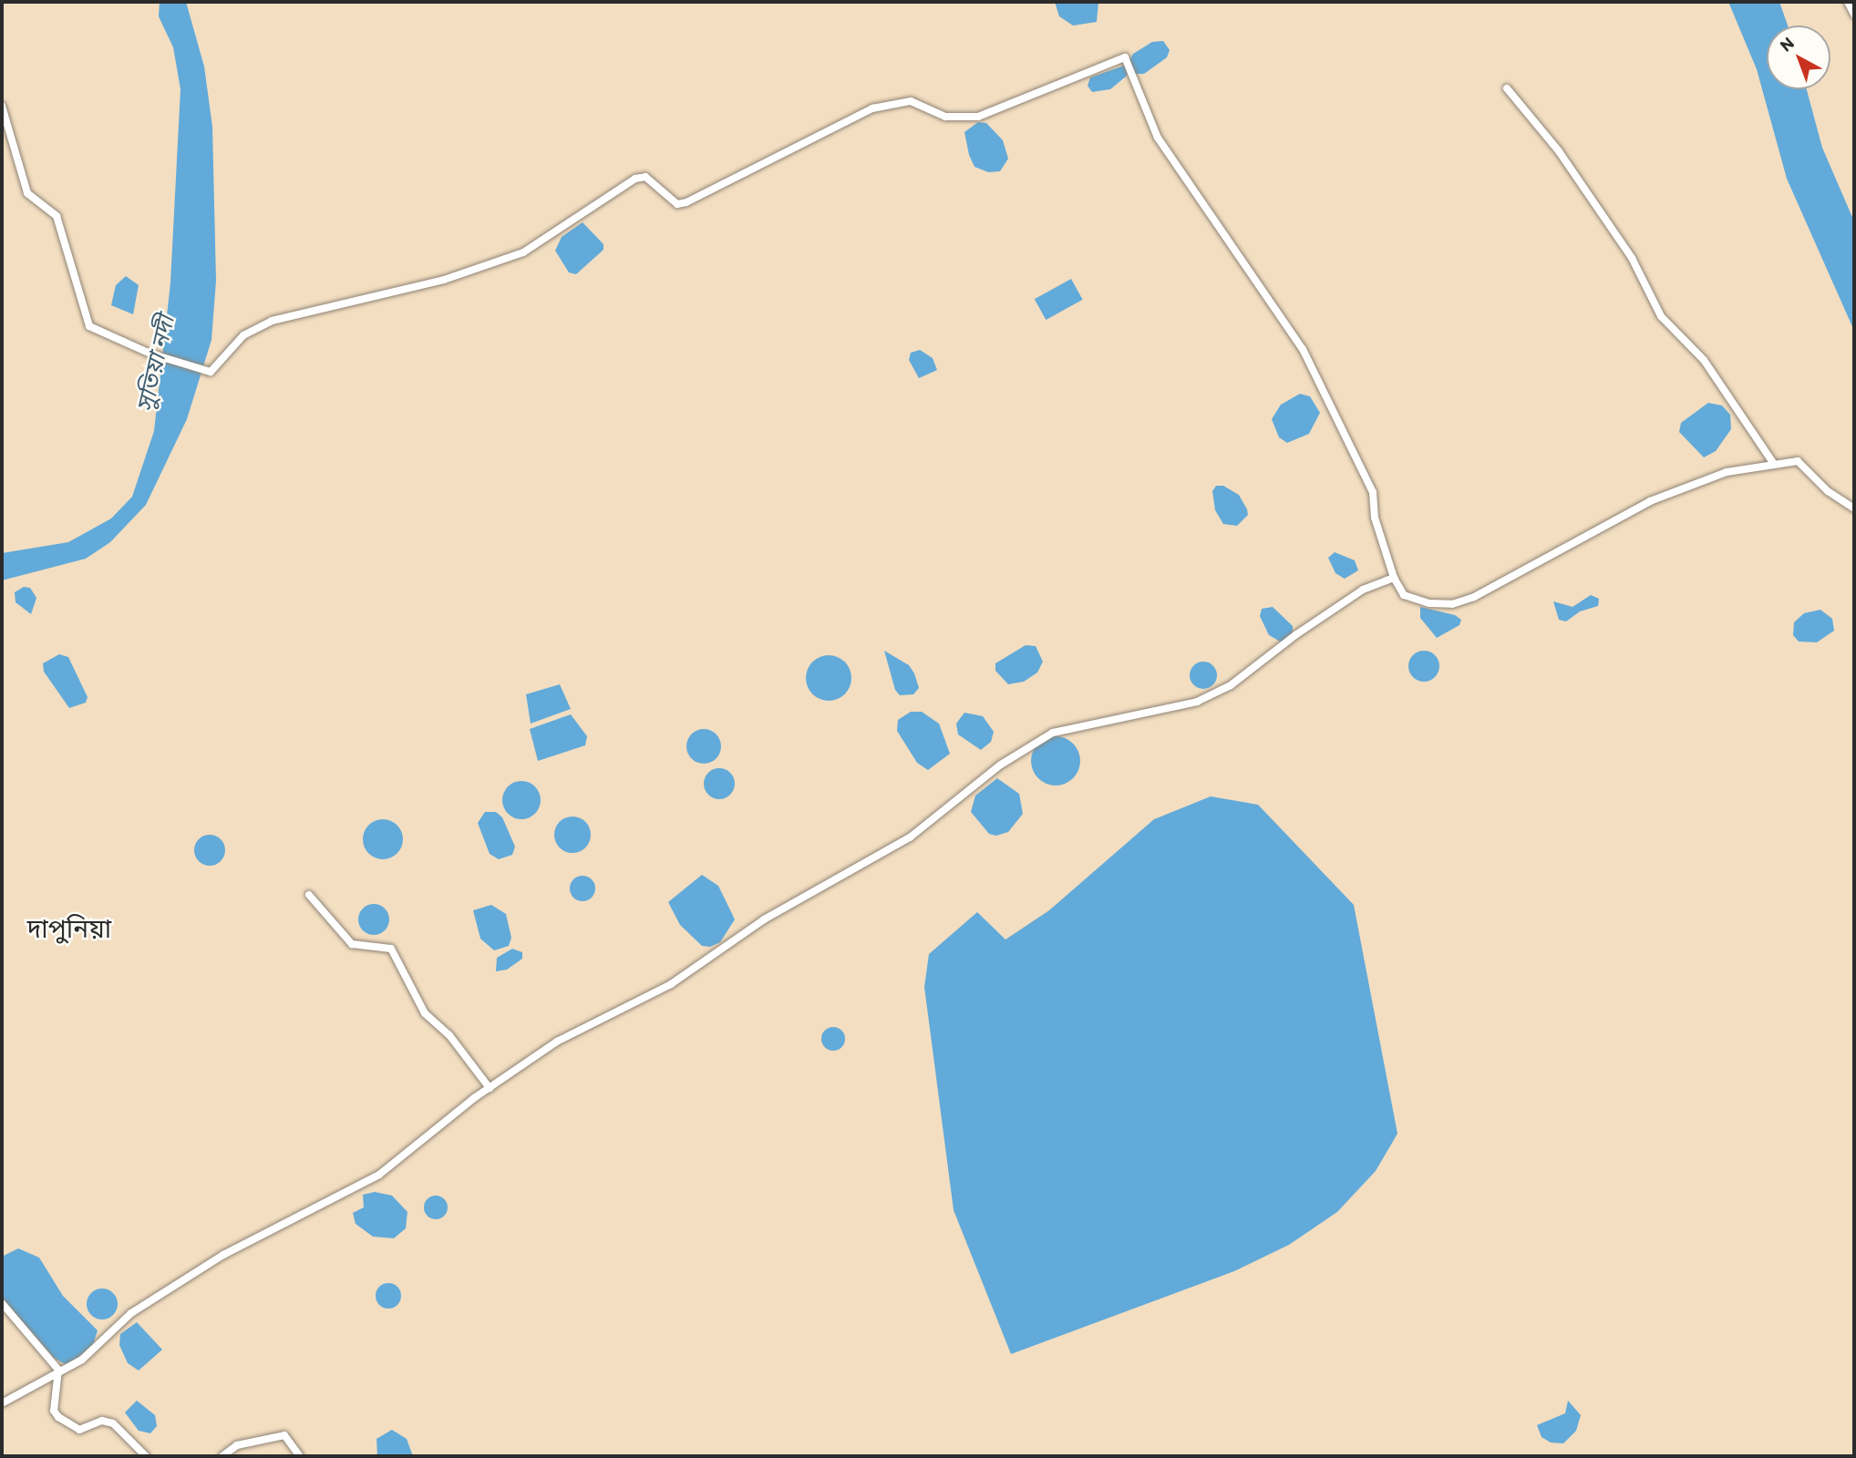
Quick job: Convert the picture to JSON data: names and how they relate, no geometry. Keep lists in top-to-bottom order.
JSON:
{
  "districts": ["দাপুনিয়া"],
  "water": ["সুতিয়া নদী"],
  "north": "top left"
}
